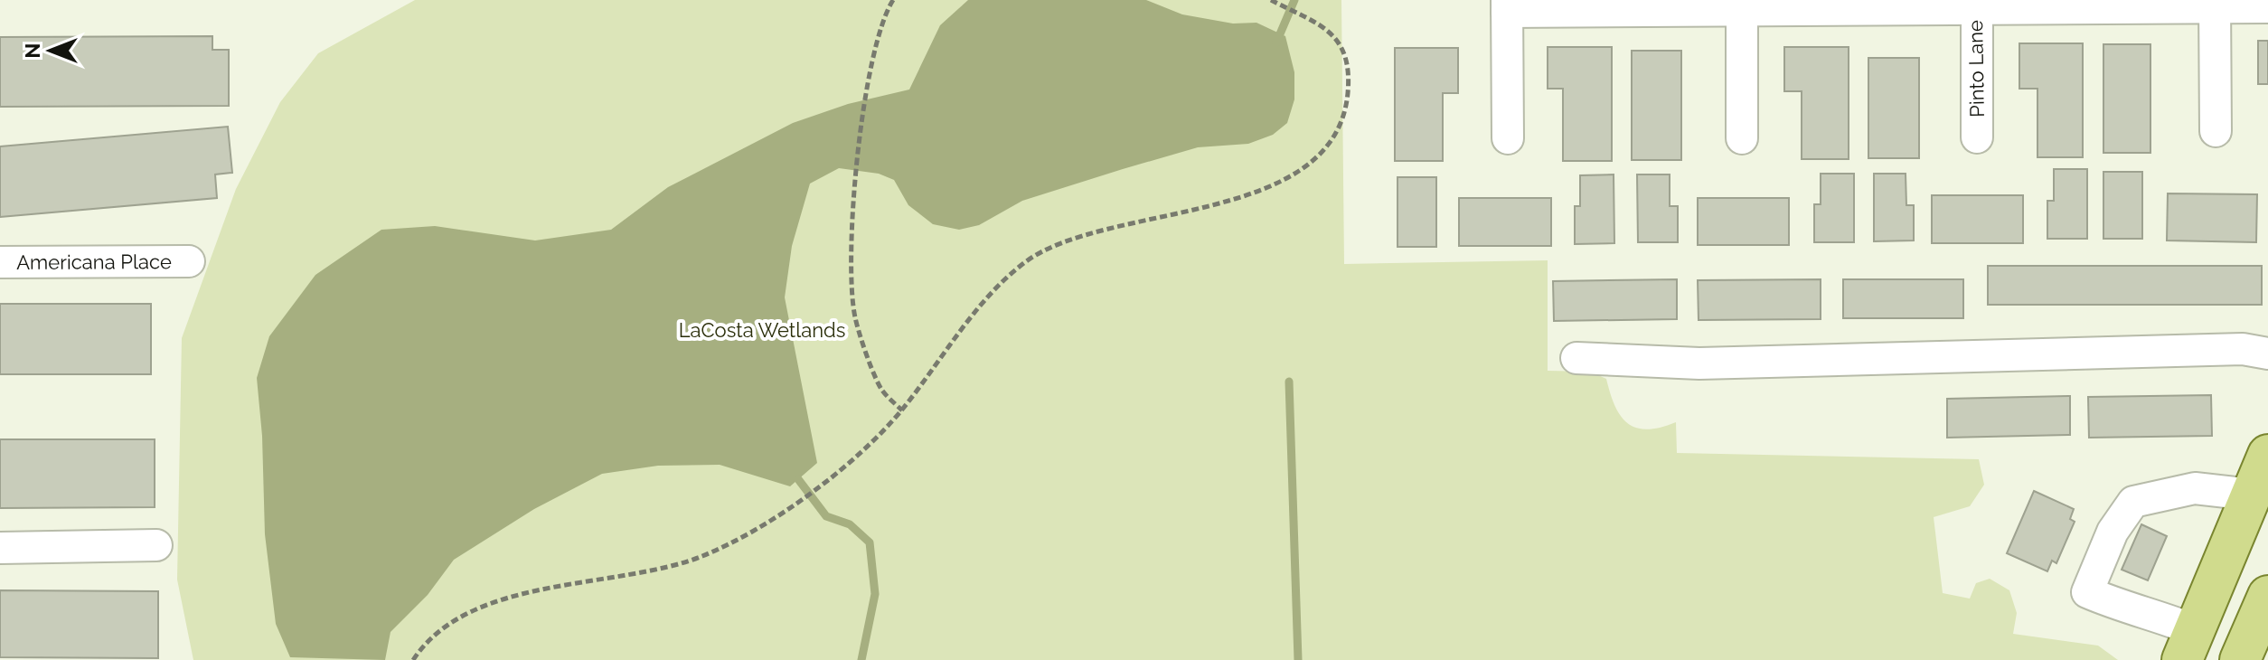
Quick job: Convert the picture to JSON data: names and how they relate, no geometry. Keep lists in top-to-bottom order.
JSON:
{
  "streets": {
    "street": ["Pinto Lane", "Americana Place"]
  },
  "parks": ["LaCosta Wetlands"],
  "north": "left"
}
